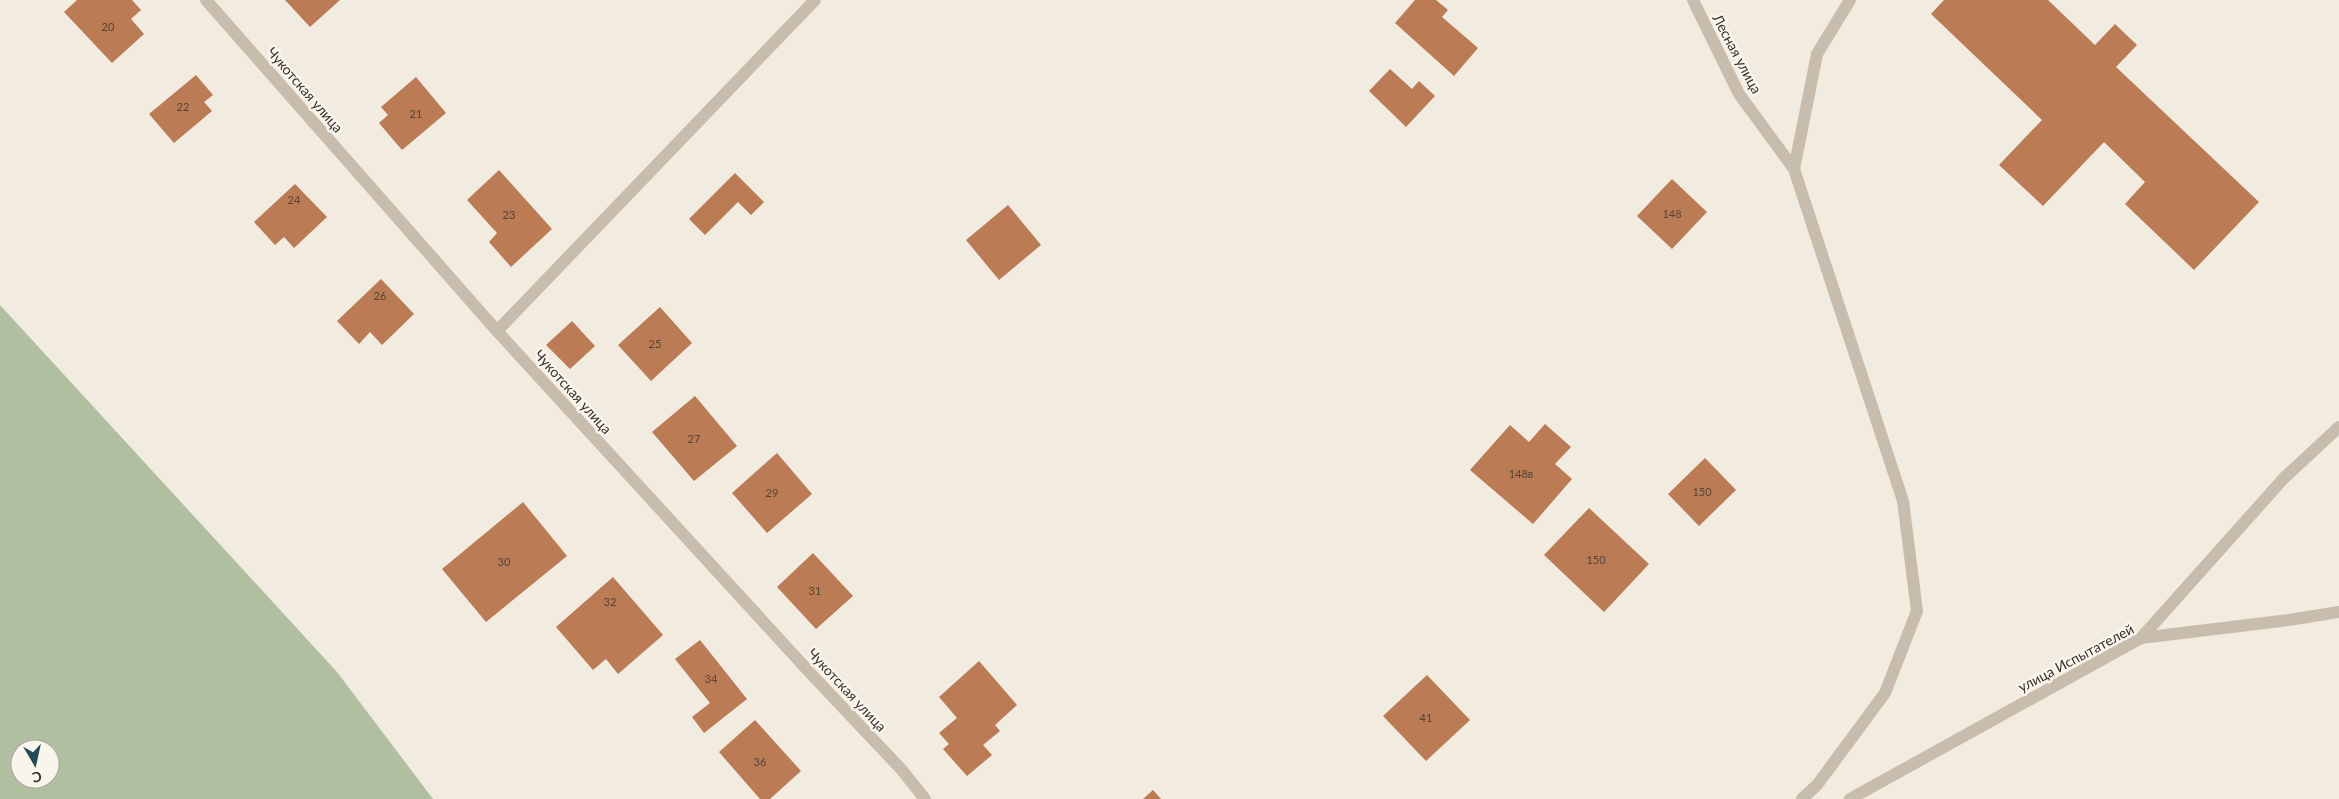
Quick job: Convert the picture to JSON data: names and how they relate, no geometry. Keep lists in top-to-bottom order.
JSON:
{
  "streets": {
    "street": ["Лесная улица", "Чукотская улица", "улица Испытателей"]
  },
  "house_numbers": [
    "20",
    "22",
    "21",
    "24",
    "148",
    "23",
    "26",
    "25",
    "27",
    "148в",
    "150",
    "29",
    "150",
    "30",
    "31",
    "32",
    "34",
    "41",
    "36"
  ],
  "north": "bottom"
}
